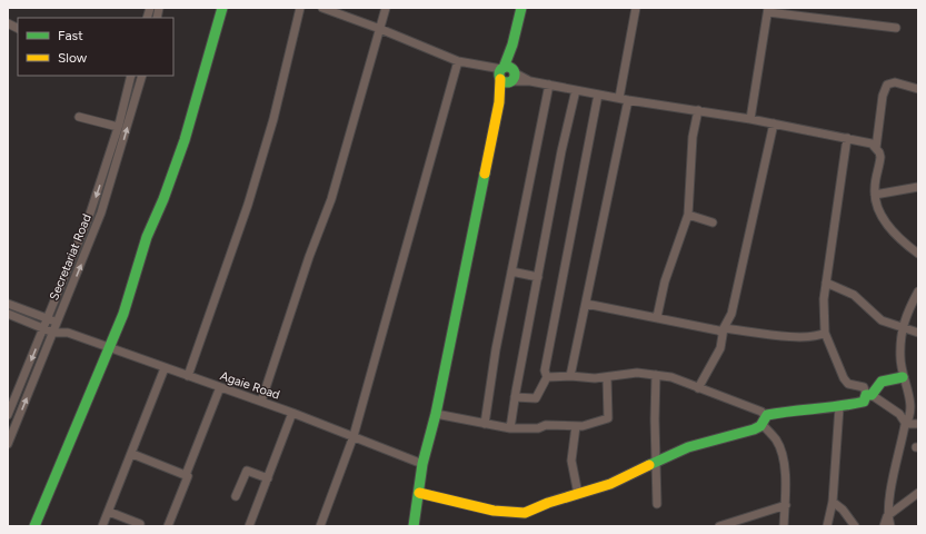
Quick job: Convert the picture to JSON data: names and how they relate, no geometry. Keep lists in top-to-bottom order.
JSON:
{
  "streets": {
    "street": ["Secretariat Road", "Agaie Road"]
  },
  "legend": ["Fast", "Slow"]
}
